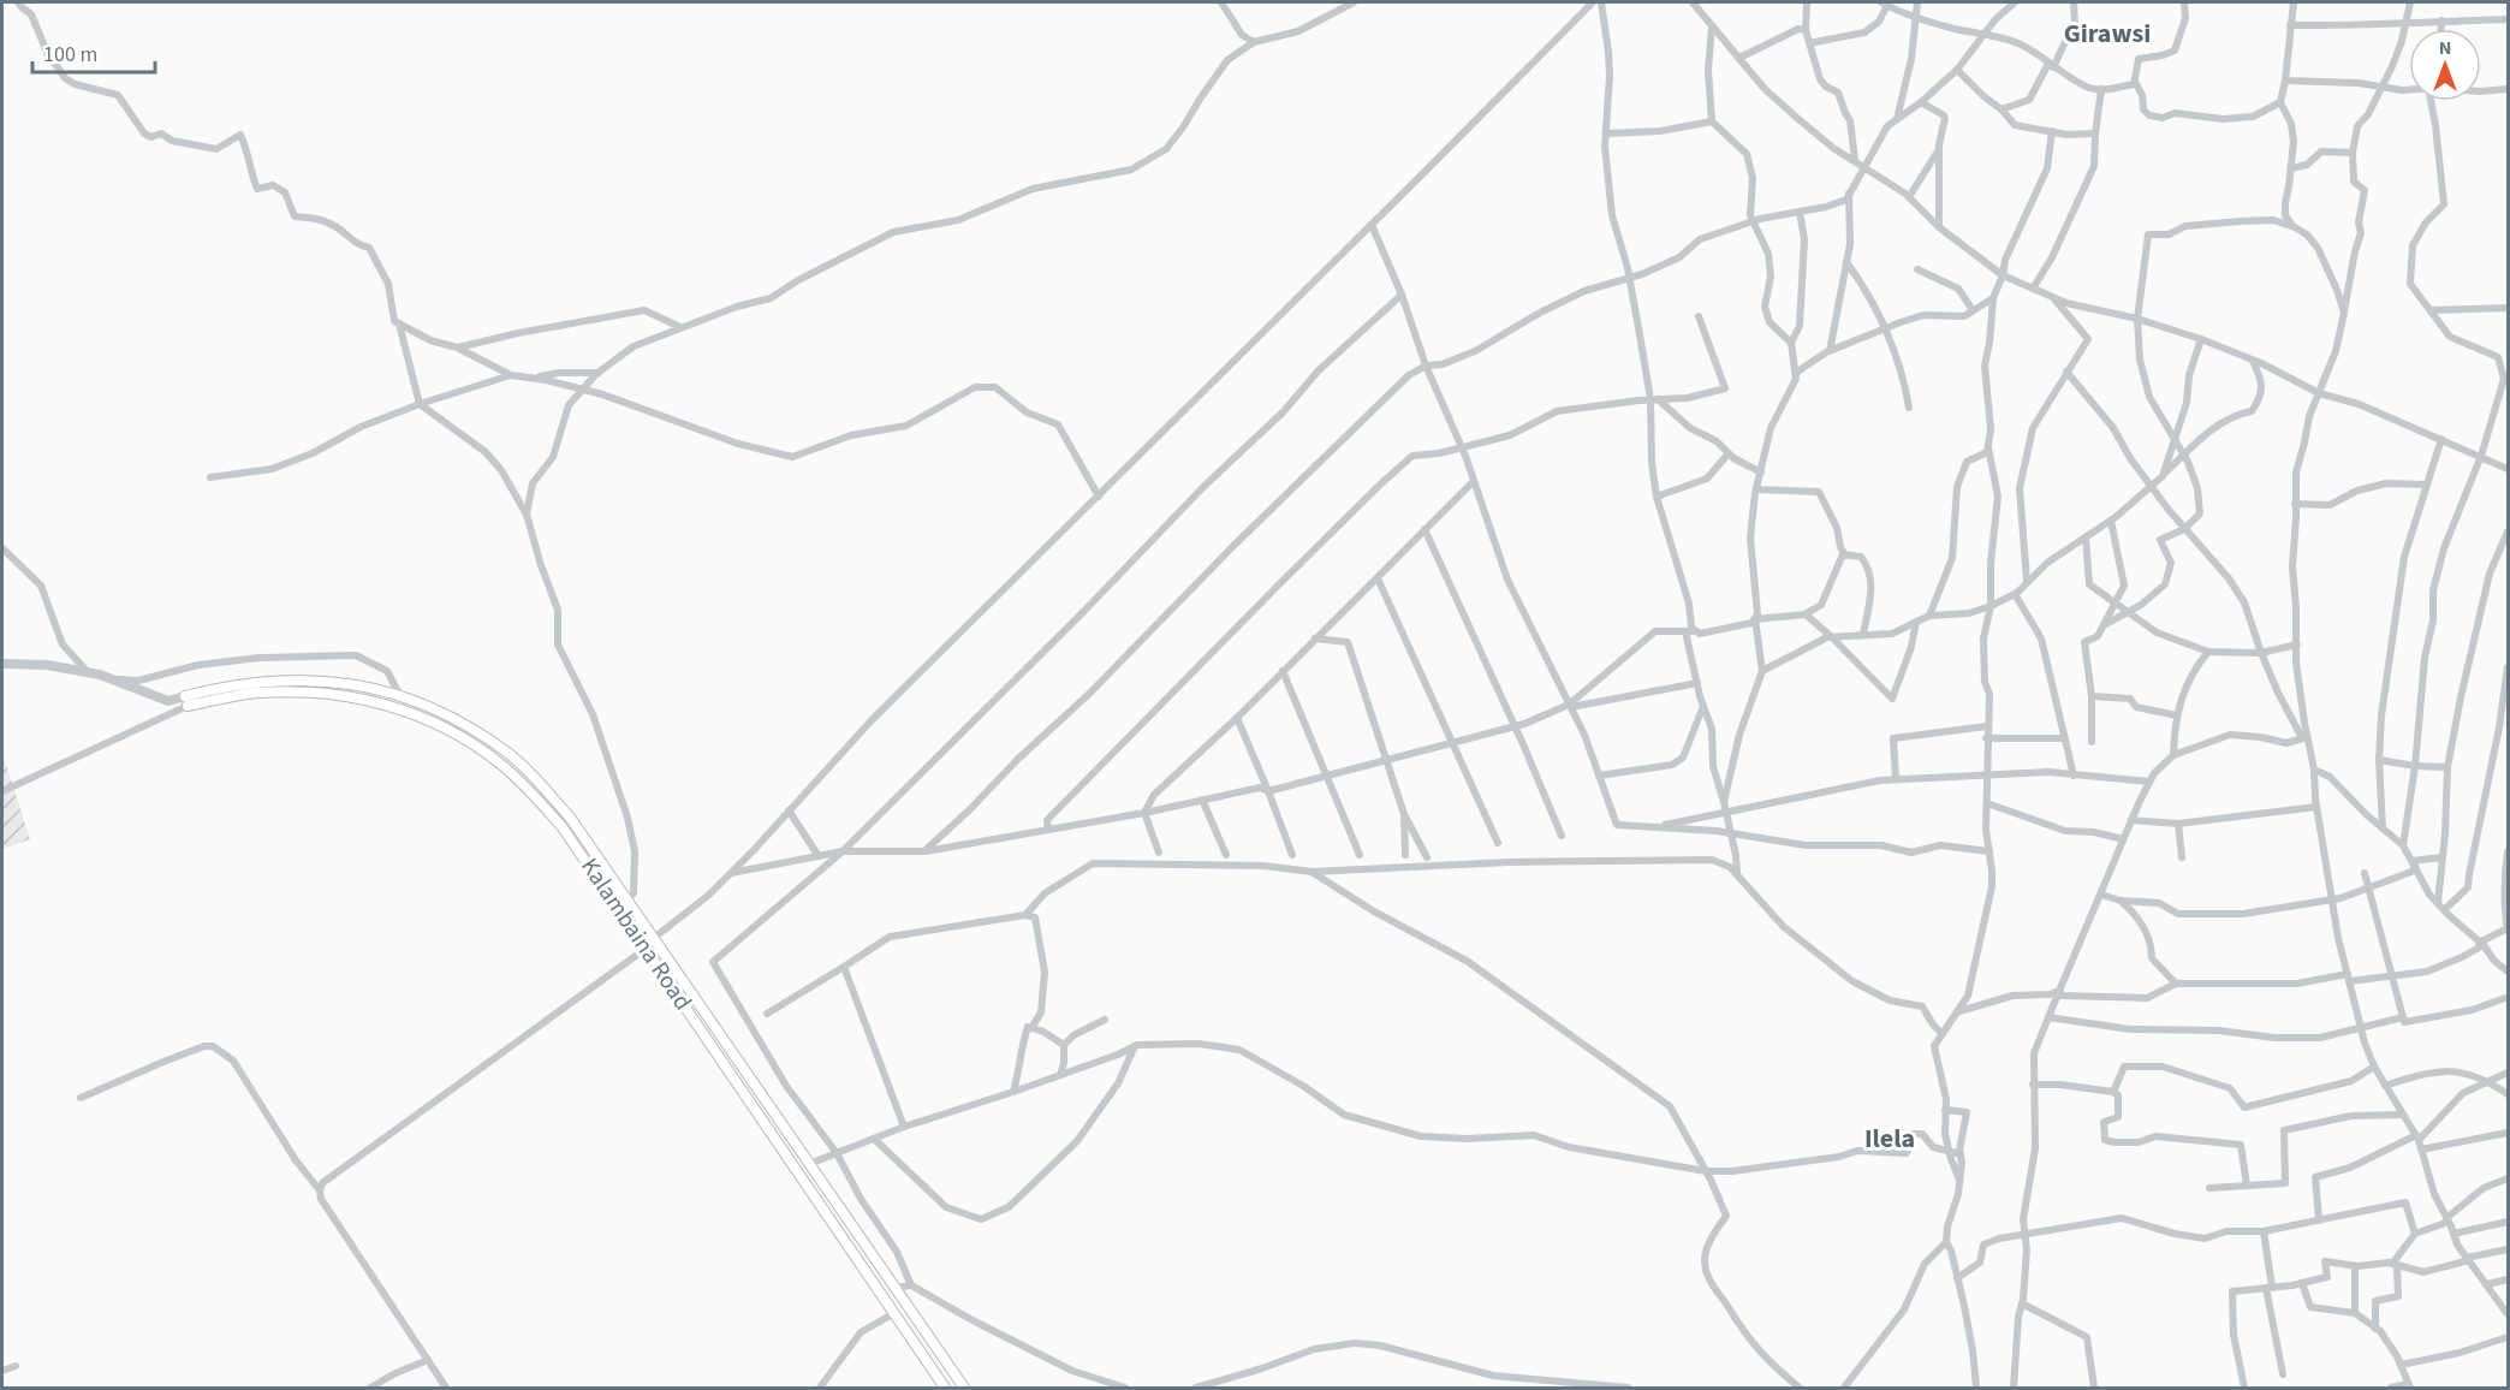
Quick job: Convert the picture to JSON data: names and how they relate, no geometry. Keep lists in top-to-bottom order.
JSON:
{
  "streets": {
    "main road": ["Kalambaina Road"]
  },
  "districts": ["Girawsi", "Ilela"],
  "scale_bar": "100 m",
  "north": "top"
}
